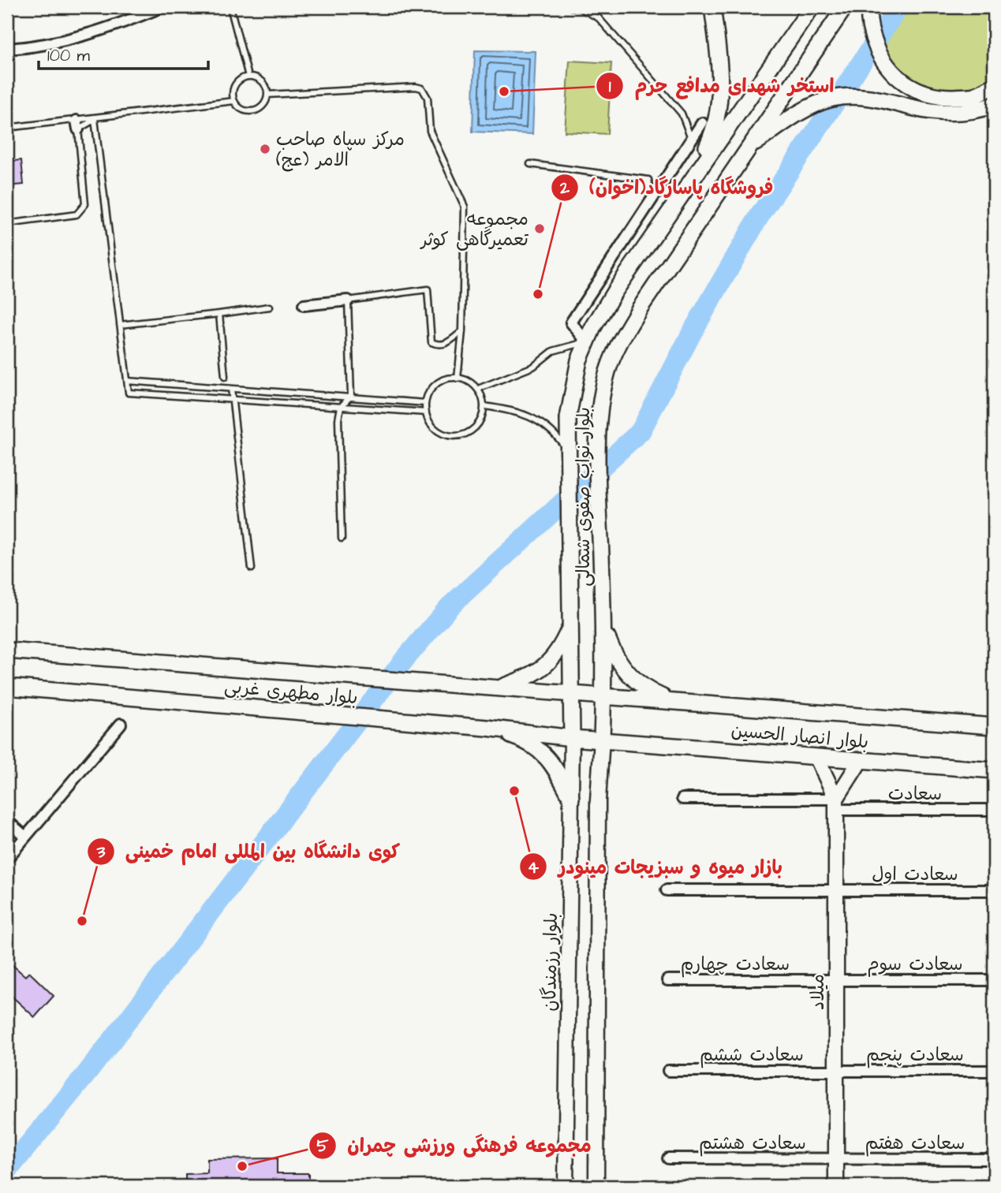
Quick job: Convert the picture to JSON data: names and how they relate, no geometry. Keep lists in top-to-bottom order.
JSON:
{
  "streets": {
    "main road": [
      "بلوار نواب صفوی شمالی",
      "بلوار مطهری غربی",
      "بلوار انصار الحسین",
      "بلوار رزمندگان",
      "میلاد"
    ],
    "street": [
      "سعادت",
      "سعادت اول",
      "سعادت چهارم",
      "سعادت سوم",
      "سعادت ششم",
      "سعادت پنجم",
      "سعادت هشتم",
      "سعادت هفتم"
    ]
  },
  "crossings": [
    ["بلوار نواب صفوی شمالی", "بلوار مطهری غربی"],
    ["بلوار نواب صفوی شمالی", "بلوار انصار الحسین"],
    ["بلوار نواب صفوی شمالی", "بلوار رزمندگان"],
    ["بلوار مطهری غربی", "بلوار انصار الحسین"],
    ["بلوار مطهری غربی", "بلوار رزمندگان"],
    ["بلوار انصار الحسین", "بلوار رزمندگان"],
    ["سعادت", "میلاد"],
    ["سعادت اول", "میلاد"],
    ["سعادت چهارم", "سعادت سوم"],
    ["سعادت چهارم", "میلاد"],
    ["سعادت سوم", "میلاد"],
    ["میلاد", "سعادت ششم"],
    ["میلاد", "سعادت پنجم"],
    ["میلاد", "سعادت هشتم"],
    ["میلاد", "سعادت هفتم"],
    ["سعادت ششم", "سعادت پنجم"],
    ["سعادت هشتم", "سعادت هفتم"]
  ],
  "places": [
    "استخر شهدای مدافع حرم",
    "مرکز سپاه صاحب الامر (عج)",
    "مجموعه تعمیرگاهی کوثر",
    "فروشگاه پاسارگاد(اخوان)",
    "بازار میوه و سبزیجات مینودر",
    "کوی دانشگاه بین المللی امام خمینی",
    "مجموعه فرهنگی ورزشی چمران"
  ],
  "scale_bar": "100 m"
}
